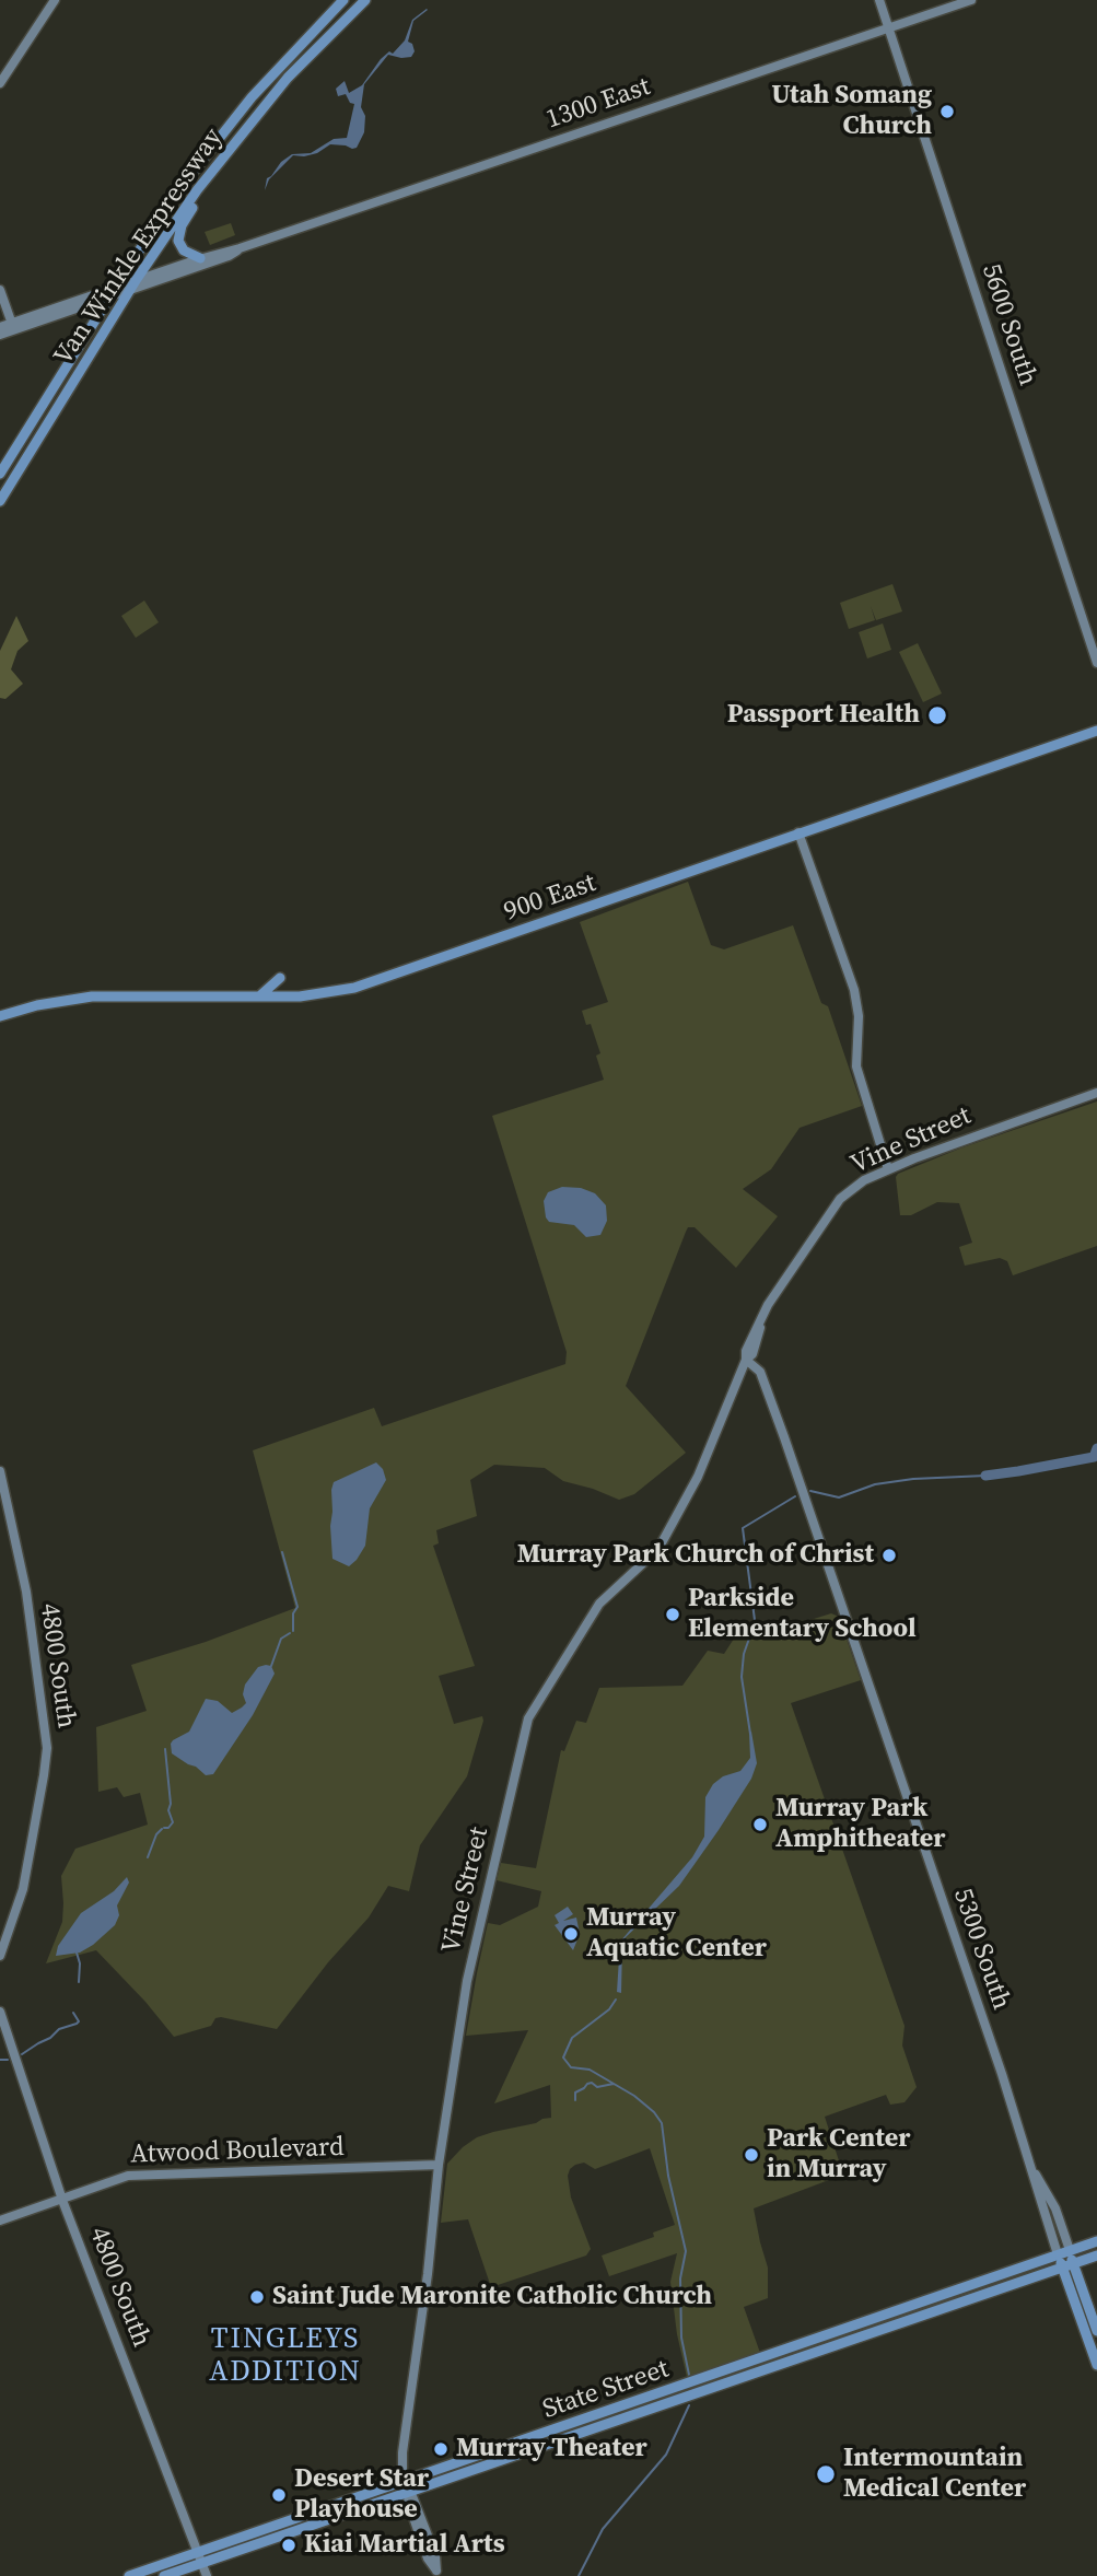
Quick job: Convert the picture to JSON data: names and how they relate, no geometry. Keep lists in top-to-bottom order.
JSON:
{
  "streets": {
    "main road": [
      "1300 East",
      "Van Winkle Expressway",
      "5600 South",
      "900 East",
      "Vine Street",
      "4800 South",
      "5300 South",
      "Atwood Boulevard",
      "State Street"
    ]
  },
  "crossings": [
    ["1300 East", "Van Winkle Expressway"],
    ["1300 East", "5600 South"],
    ["Vine Street", "5300 South"],
    ["Vine Street", "Atwood Boulevard"],
    ["Vine Street", "State Street"],
    ["4800 South", "Atwood Boulevard"],
    ["4800 South", "State Street"],
    ["5300 South", "State Street"]
  ],
  "districts": ["TINGLEYS ADDITION"],
  "places": [
    "Utah Somang Church",
    "Passport Health",
    "Murray Park Church of Christ",
    "Parkside Elementary School",
    "Murray Park Amphitheater",
    "Murray Aquatic Center",
    "Park Center in Murray",
    "Saint Jude Maronite Catholic Church",
    "Murray Theater",
    "Intermountain Medical Center",
    "Desert Star Playhouse",
    "Kiai Martial Arts"
  ]
}
